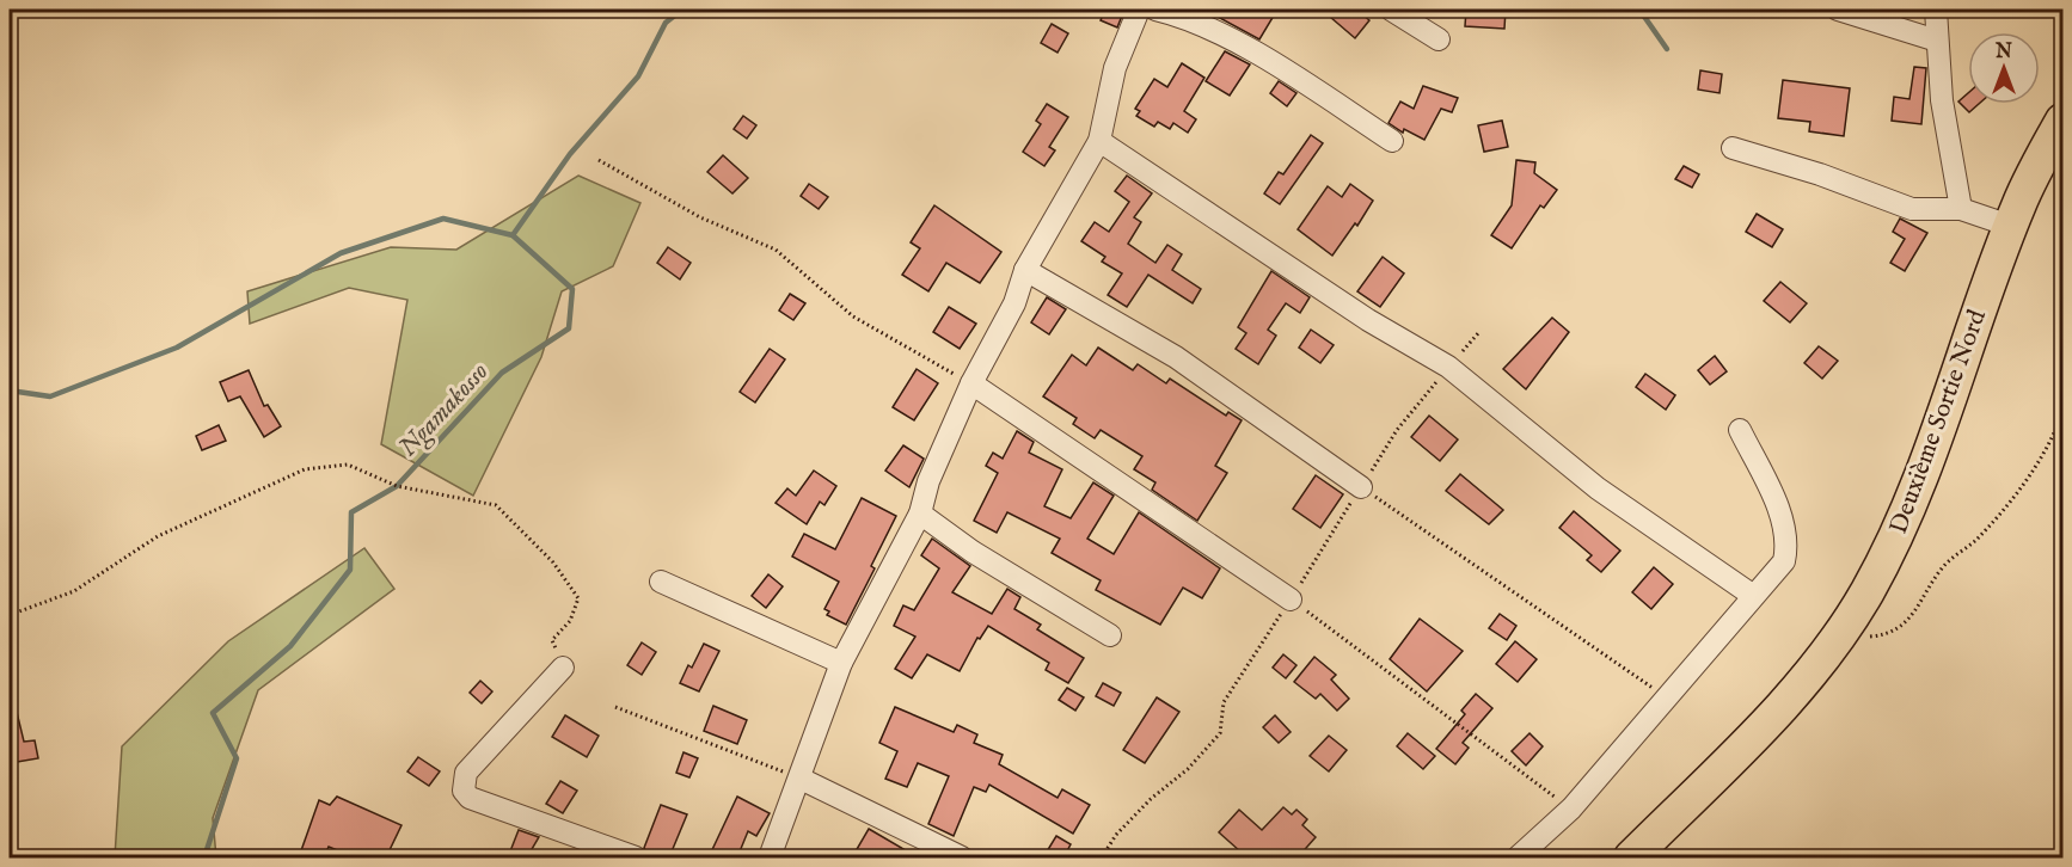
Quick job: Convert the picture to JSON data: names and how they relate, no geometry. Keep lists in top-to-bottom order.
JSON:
{
  "streets": {
    "main road": ["Deuxième Sortie Nord"]
  },
  "water": ["Ngamakosso"],
  "north": "top"
}
